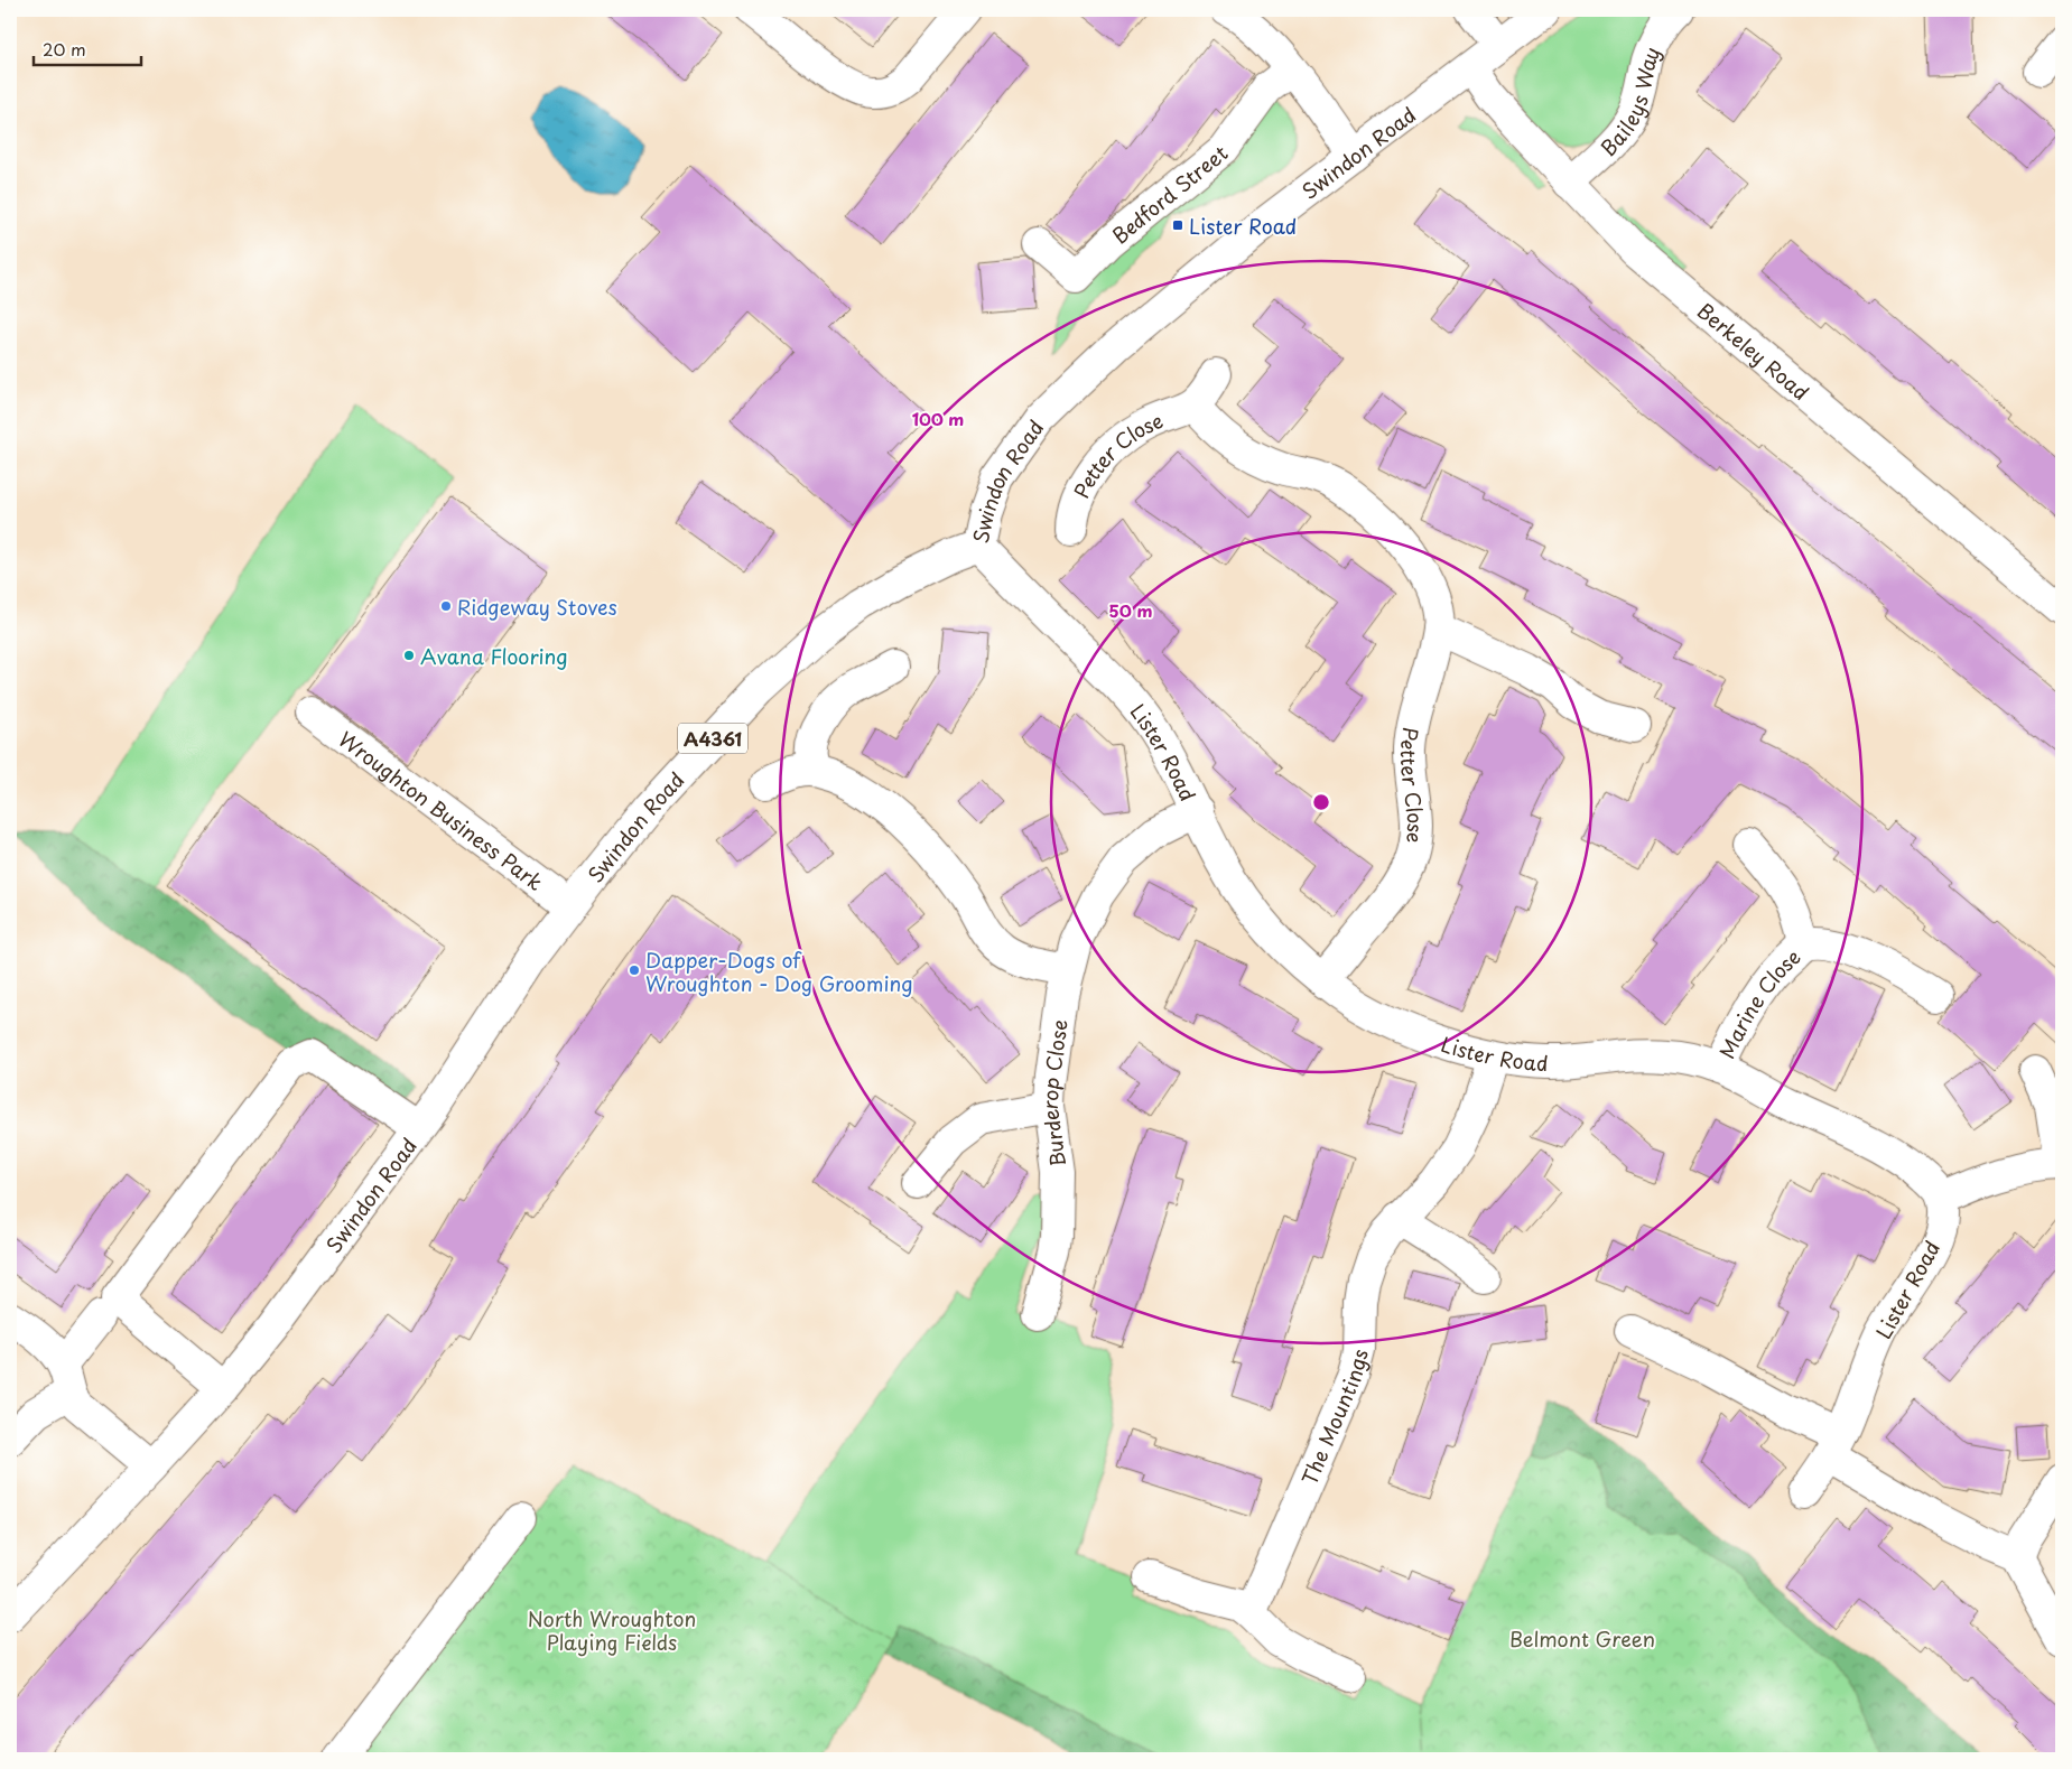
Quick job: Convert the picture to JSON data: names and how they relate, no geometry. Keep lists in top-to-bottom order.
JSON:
{
  "streets": {
    "street": [
      "Baileys Way",
      "Swindon Road",
      "Bedford Street",
      "Berkeley Road",
      "Petter Close",
      "A4361",
      "Lister Road",
      "Wroughton Business Park",
      "Marine Close",
      "Burderop Close",
      "The Mountings"
    ]
  },
  "crossings": [
    ["Baileys Way", "Berkeley Road"],
    ["Swindon Road", "Berkeley Road"],
    ["Swindon Road", "Lister Road"],
    ["Swindon Road", "Wroughton Business Park"],
    ["Petter Close", "Lister Road"],
    ["Lister Road", "Marine Close"],
    ["Lister Road", "Burderop Close"],
    ["Lister Road", "The Mountings"]
  ],
  "parks": ["North Wroughton Playing Fields", "Belmont Green"],
  "places": {
    "transit": ["Lister Road"],
    "other": ["Ridgeway Stoves", "Avana Flooring", "Dapper-Dogs of Wroughton - Dog Grooming"]
  },
  "scale_bar": "20 m",
  "rings": ["100 m", "50 m"]
}
